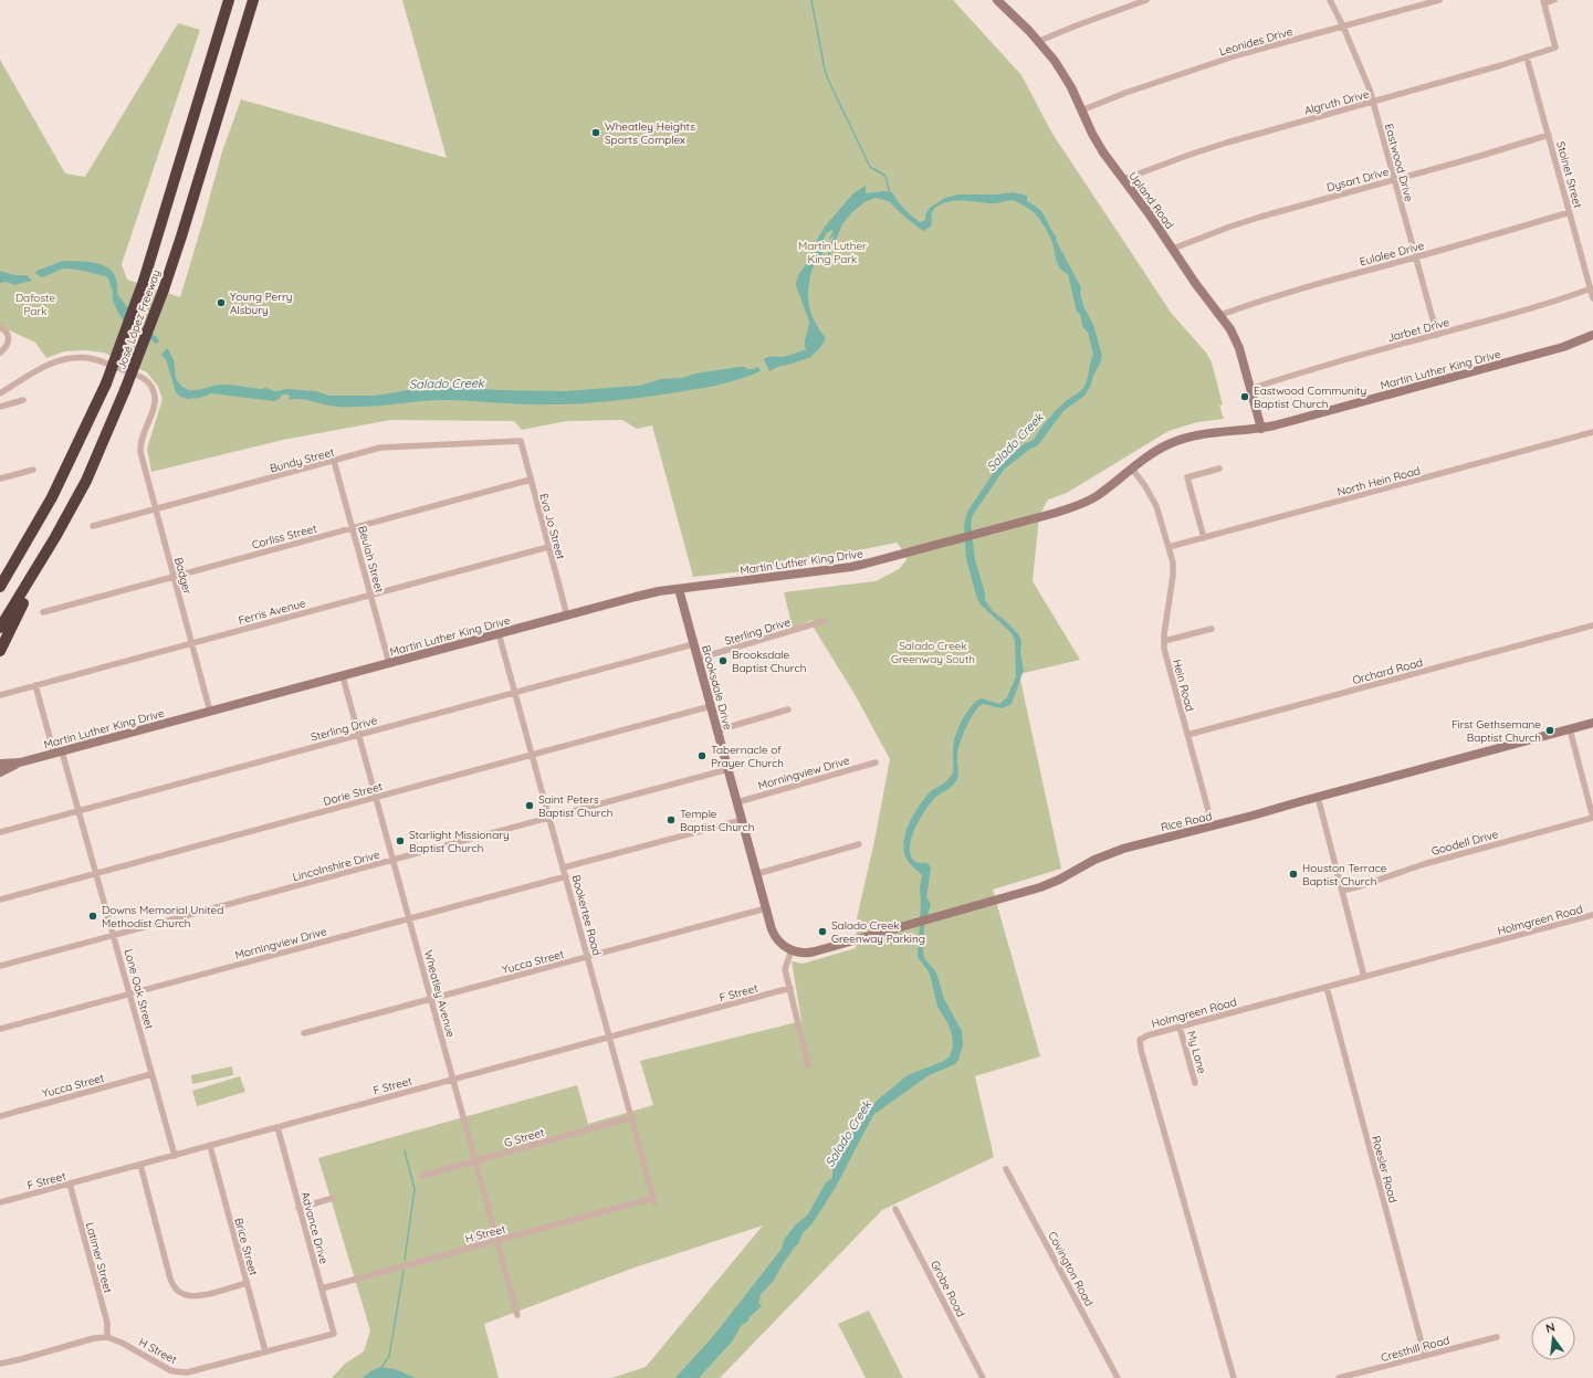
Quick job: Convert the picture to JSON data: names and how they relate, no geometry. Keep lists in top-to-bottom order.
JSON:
{
  "streets": {
    "highway": ["José López Freeway"],
    "street": [
      "Leonides Drive",
      "Algruth Drive",
      "Eastwood Drive",
      "Stolnet Street",
      "Dysart Drive",
      "Upland Road",
      "Eulalee Drive",
      "Jarbet Drive",
      "Martin Luther King Drive",
      "Bundy Street",
      "North Hein Road",
      "Eva Jo Street",
      "Corliss Street",
      "Beulah Street",
      "Badger",
      "Ferris Avenue",
      "Sterling Drive",
      "Orchard Road",
      "Hein Road",
      "Brooksdale Drive",
      "Morningview Drive",
      "Dorie Street",
      "Rice Road",
      "Goodell Drive",
      "Lincolnshire Drive",
      "Bookertee Road",
      "Holmgreen Road",
      "Yucca Street",
      "Lone Oak Street",
      "F Street",
      "Wheatley Avenue",
      "My Lane",
      "G Street",
      "Roesler Road",
      "Advance Drive",
      "H Street",
      "Brice Street",
      "Latimer Street",
      "Covington Road",
      "Grobe Road",
      "Cresthill Road"
    ]
  },
  "crossings": [
    ["Leonides Drive", "Eastwood Drive"],
    ["Leonides Drive", "Upland Road"],
    ["Algruth Drive", "Eastwood Drive"],
    ["Algruth Drive", "Stolnet Street"],
    ["Algruth Drive", "Upland Road"],
    ["Eastwood Drive", "Dysart Drive"],
    ["Eastwood Drive", "Eulalee Drive"],
    ["Eastwood Drive", "Jarbet Drive"],
    ["Stolnet Street", "Dysart Drive"],
    ["Stolnet Street", "Eulalee Drive"],
    ["Stolnet Street", "Jarbet Drive"],
    ["Dysart Drive", "Upland Road"],
    ["Upland Road", "Eulalee Drive"],
    ["Upland Road", "Jarbet Drive"],
    ["Upland Road", "Martin Luther King Drive"],
    ["Martin Luther King Drive", "Eva Jo Street"],
    ["Martin Luther King Drive", "Beulah Street"],
    ["Martin Luther King Drive", "Badger"],
    ["Martin Luther King Drive", "Hein Road"],
    ["Martin Luther King Drive", "Brooksdale Drive"],
    ["Martin Luther King Drive", "Bookertee Road"],
    ["Martin Luther King Drive", "Lone Oak Street"],
    ["Martin Luther King Drive", "Wheatley Avenue"],
    ["Bundy Street", "Eva Jo Street"],
    ["Bundy Street", "Beulah Street"],
    ["Bundy Street", "Badger"],
    ["North Hein Road", "Hein Road"],
    ["Eva Jo Street", "Corliss Street"],
    ["Eva Jo Street", "Ferris Avenue"],
    ["Corliss Street", "Beulah Street"],
    ["Corliss Street", "Badger"],
    ["Beulah Street", "Ferris Avenue"],
    ["Badger", "Ferris Avenue"],
    ["Ferris Avenue", "Lone Oak Street"],
    ["Sterling Drive", "Brooksdale Drive"],
    ["Sterling Drive", "Bookertee Road"],
    ["Sterling Drive", "Lone Oak Street"],
    ["Sterling Drive", "Wheatley Avenue"],
    ["Orchard Road", "Hein Road"],
    ["Hein Road", "Rice Road"],
    ["Brooksdale Drive", "Morningview Drive"],
    ["Brooksdale Drive", "Dorie Street"],
    ["Brooksdale Drive", "Rice Road"],
    ["Brooksdale Drive", "Lincolnshire Drive"],
    ["Brooksdale Drive", "Yucca Street"],
    ["Morningview Drive", "Bookertee Road"],
    ["Morningview Drive", "Lone Oak Street"],
    ["Morningview Drive", "Wheatley Avenue"],
    ["Dorie Street", "Bookertee Road"],
    ["Dorie Street", "Lone Oak Street"],
    ["Dorie Street", "Wheatley Avenue"],
    ["Lincolnshire Drive", "Bookertee Road"],
    ["Lincolnshire Drive", "Lone Oak Street"],
    ["Lincolnshire Drive", "Wheatley Avenue"],
    ["Bookertee Road", "Yucca Street"],
    ["Bookertee Road", "F Street"],
    ["Bookertee Road", "G Street"],
    ["Bookertee Road", "H Street"],
    ["Holmgreen Road", "My Lane"],
    ["Holmgreen Road", "Roesler Road"],
    ["Yucca Street", "Lone Oak Street"],
    ["Yucca Street", "Wheatley Avenue"],
    ["Lone Oak Street", "F Street"],
    ["F Street", "Wheatley Avenue"],
    ["F Street", "Advance Drive"],
    ["F Street", "Brice Street"],
    ["F Street", "Latimer Street"],
    ["Wheatley Avenue", "G Street"],
    ["Wheatley Avenue", "H Street"],
    ["Roesler Road", "Cresthill Road"],
    ["Advance Drive", "H Street"],
    ["H Street", "Brice Street"],
    ["H Street", "Latimer Street"]
  ],
  "water": ["Salado Creek"],
  "parks": ["Martin Luther King Park", "Dafoste Park", "Salado Creek Greenway South"],
  "places": [
    "Wheatley Heights Sports Complex",
    "Young Perry Alsbury",
    "Eastwood Community Baptist Church",
    "Brooksdale Baptist Church",
    "First Gethsemane Baptist Church",
    "Tabernacle of Prayer Church",
    "Saint Peters Baptist Church",
    "Temple Baptist Church",
    "Starlight Missionary Baptist Church",
    "Houston Terrace Baptist Church",
    "Downs Memorial United Methodist Church",
    "Salado Creek Greenway Parking"
  ],
  "north": "top"
}
